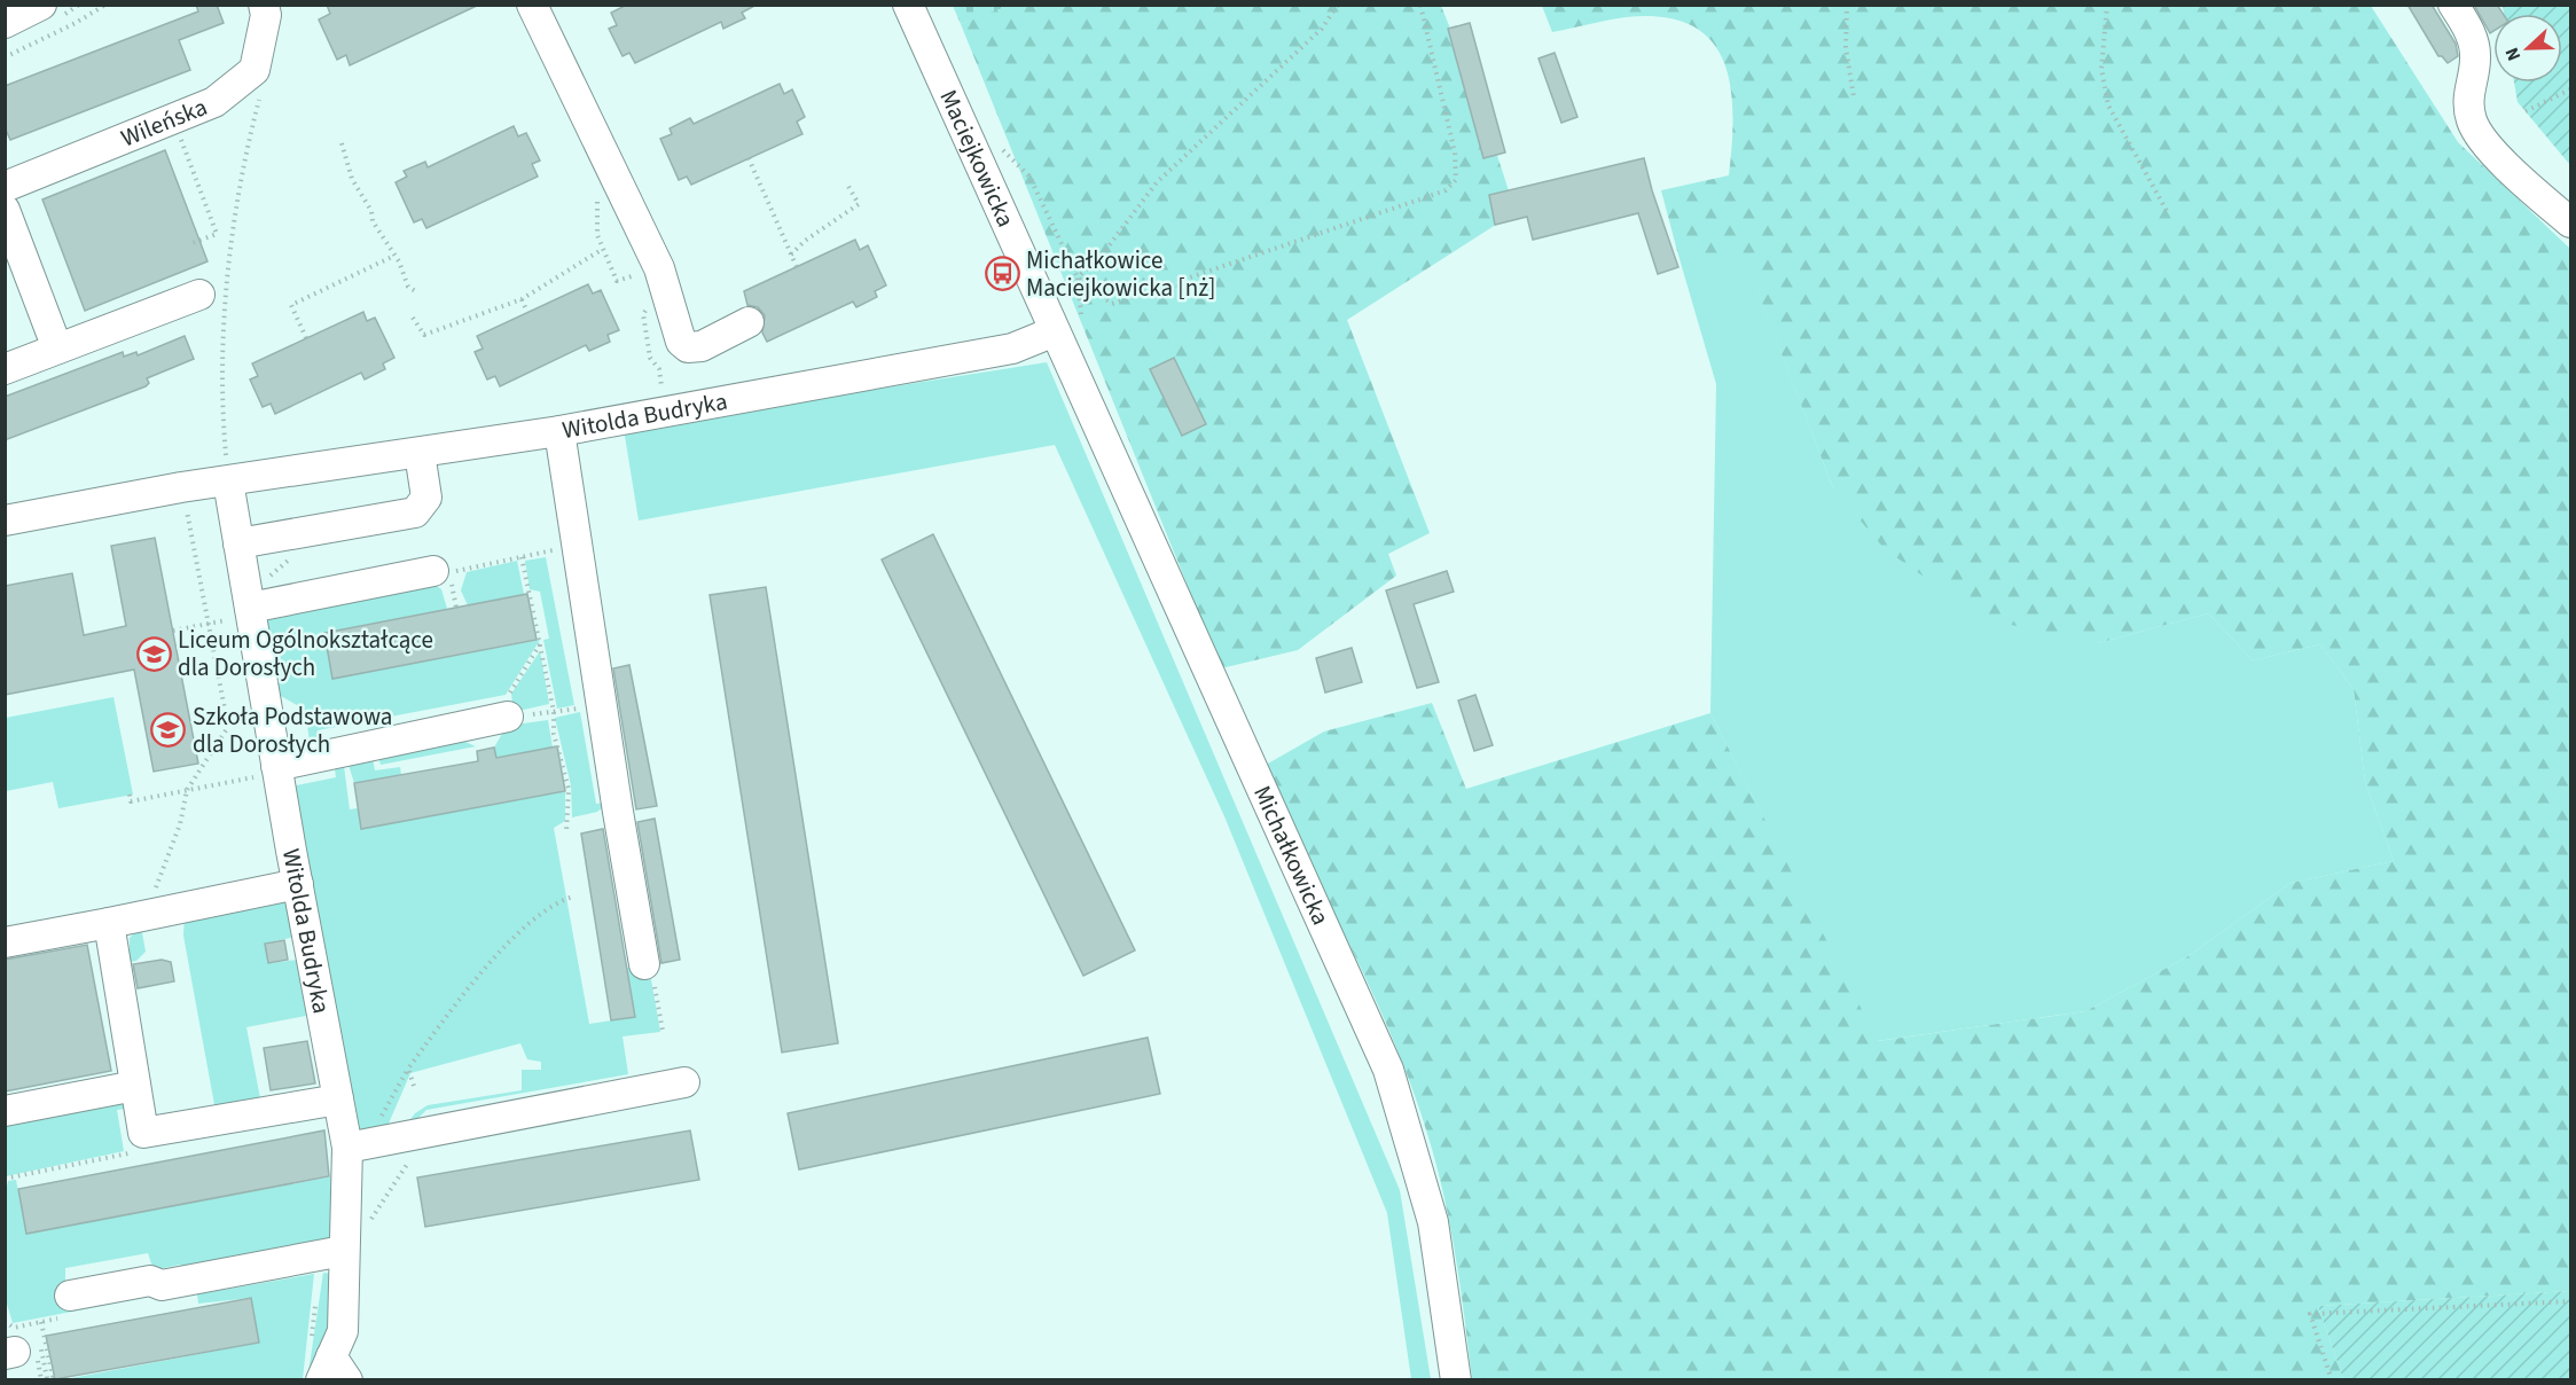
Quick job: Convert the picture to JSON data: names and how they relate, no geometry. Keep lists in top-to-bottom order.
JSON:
{
  "streets": {
    "street": [
      "Wileńska",
      "Maciejkowicka",
      "Witolda Budryka",
      "Michałkowicka"
    ]
  },
  "crossings": [
    ["Maciejkowicka", "Witolda Budryka"],
    ["Maciejkowicka", "Michałkowicka"],
    ["Witolda Budryka", "Michałkowicka"]
  ],
  "places": {
    "bus stop": ["Michałkowice Maciejkowicka [nż]"],
    "school or university": ["Liceum Ogólnokształcące dla Dorosłych", "Szkoła Podstawowa dla Dorosłych"]
  },
  "north": "left"
}
